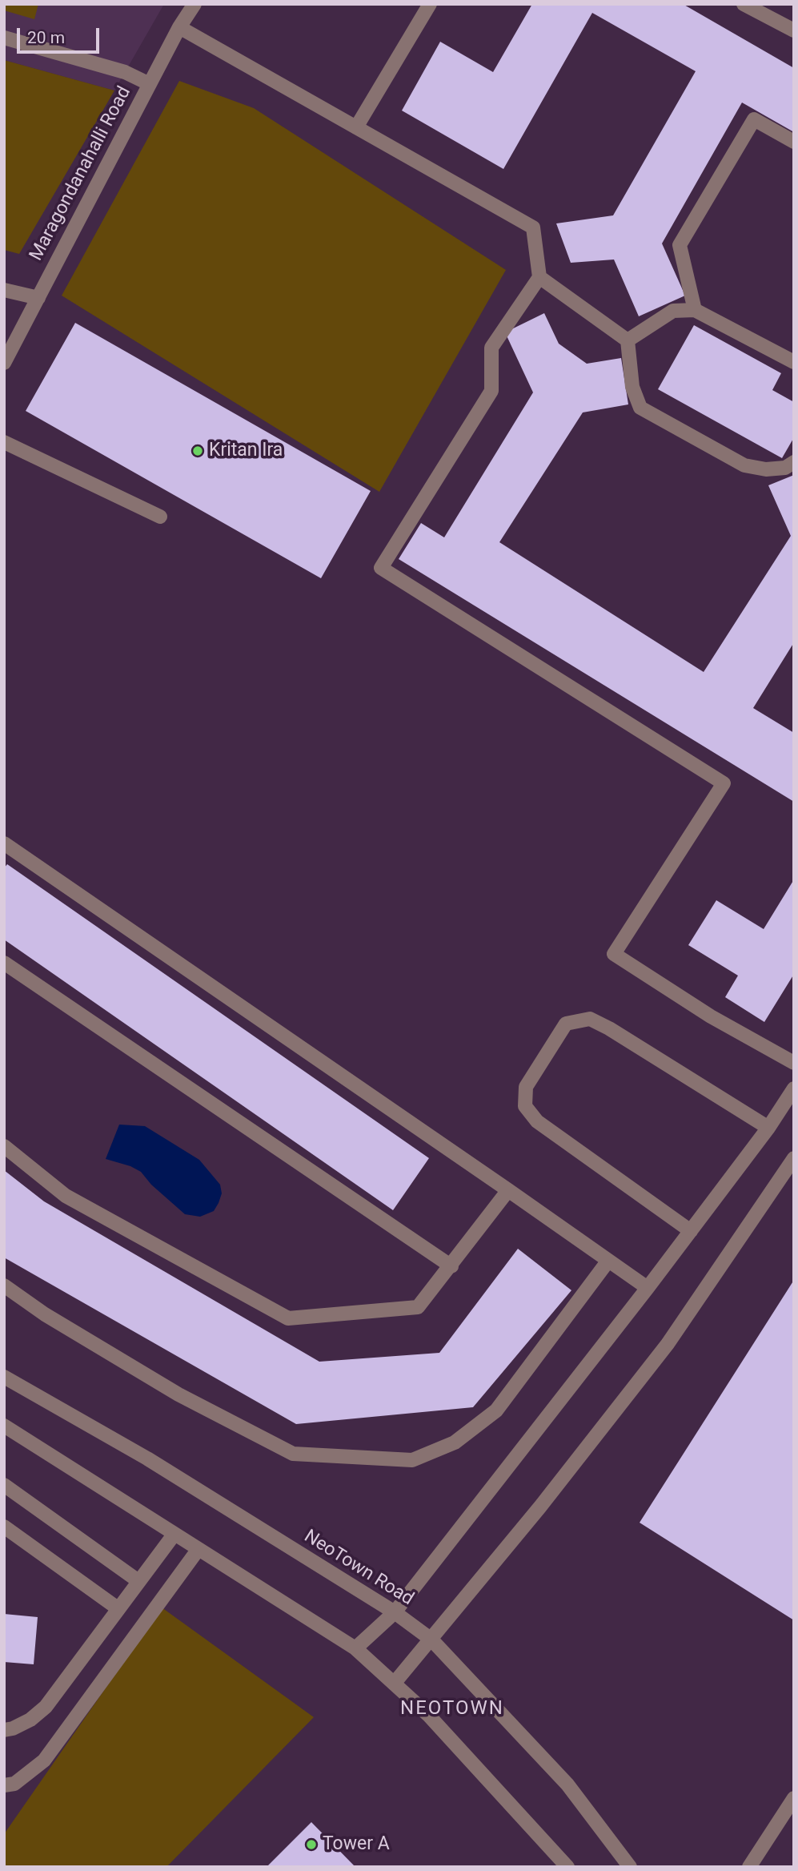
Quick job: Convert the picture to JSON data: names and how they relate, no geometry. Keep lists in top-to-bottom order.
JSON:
{
  "streets": {
    "street": ["Maragondanahalli Road", "NeoTown Road"]
  },
  "districts": ["NEOTOWN"],
  "places": ["Kritan Ira", "Tower A"],
  "scale_bar": "20 m"
}
